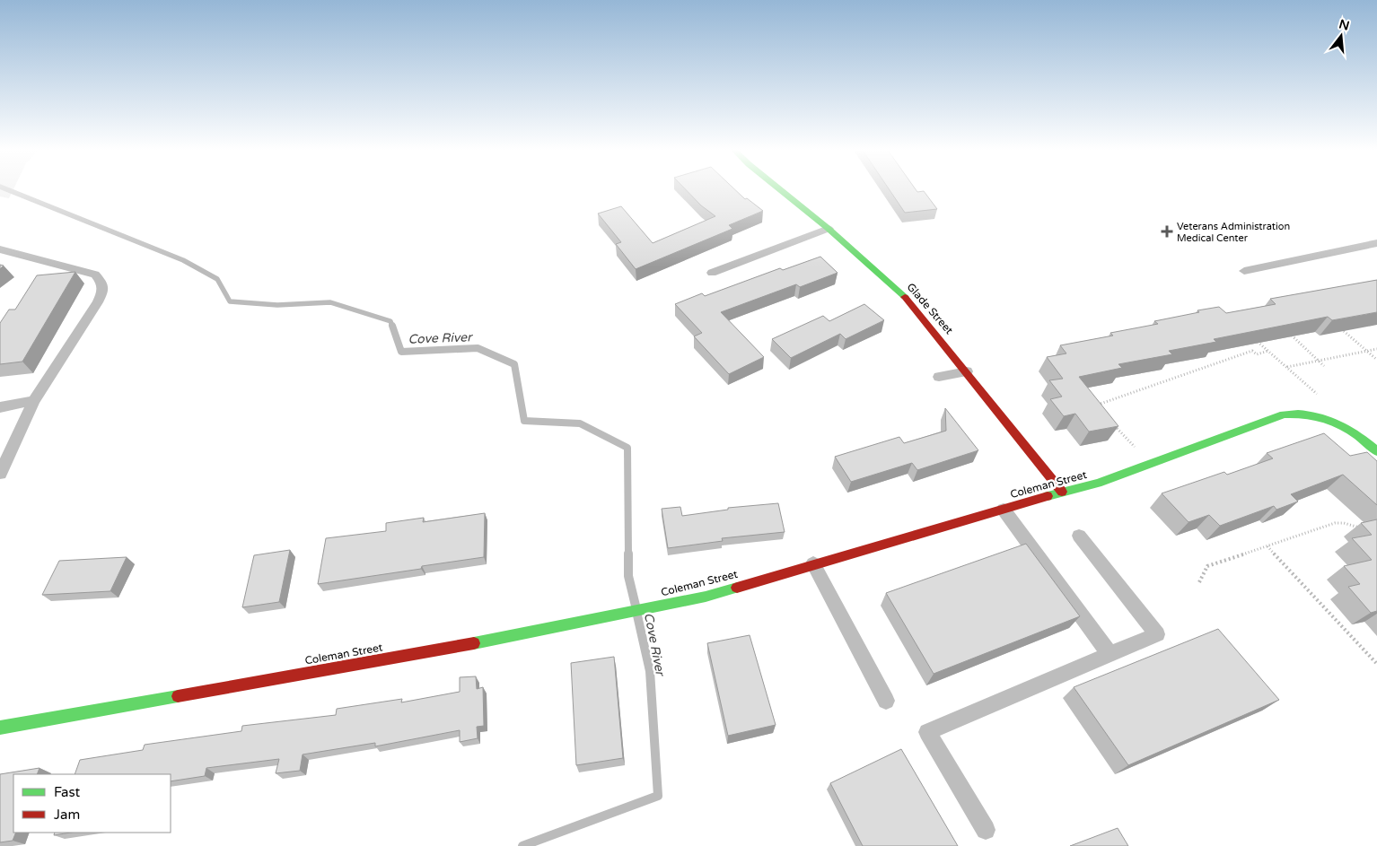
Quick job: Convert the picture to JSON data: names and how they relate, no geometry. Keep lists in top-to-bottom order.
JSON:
{
  "streets": {
    "street": ["Glade Street", "Coleman Street"]
  },
  "crossings": [
    ["Glade Street", "Coleman Street"]
  ],
  "water": ["Cove River"],
  "places": {
    "health": ["Veterans Administration Medical Center"]
  },
  "legend": ["Fast", "Jam"],
  "north": "top"
}
